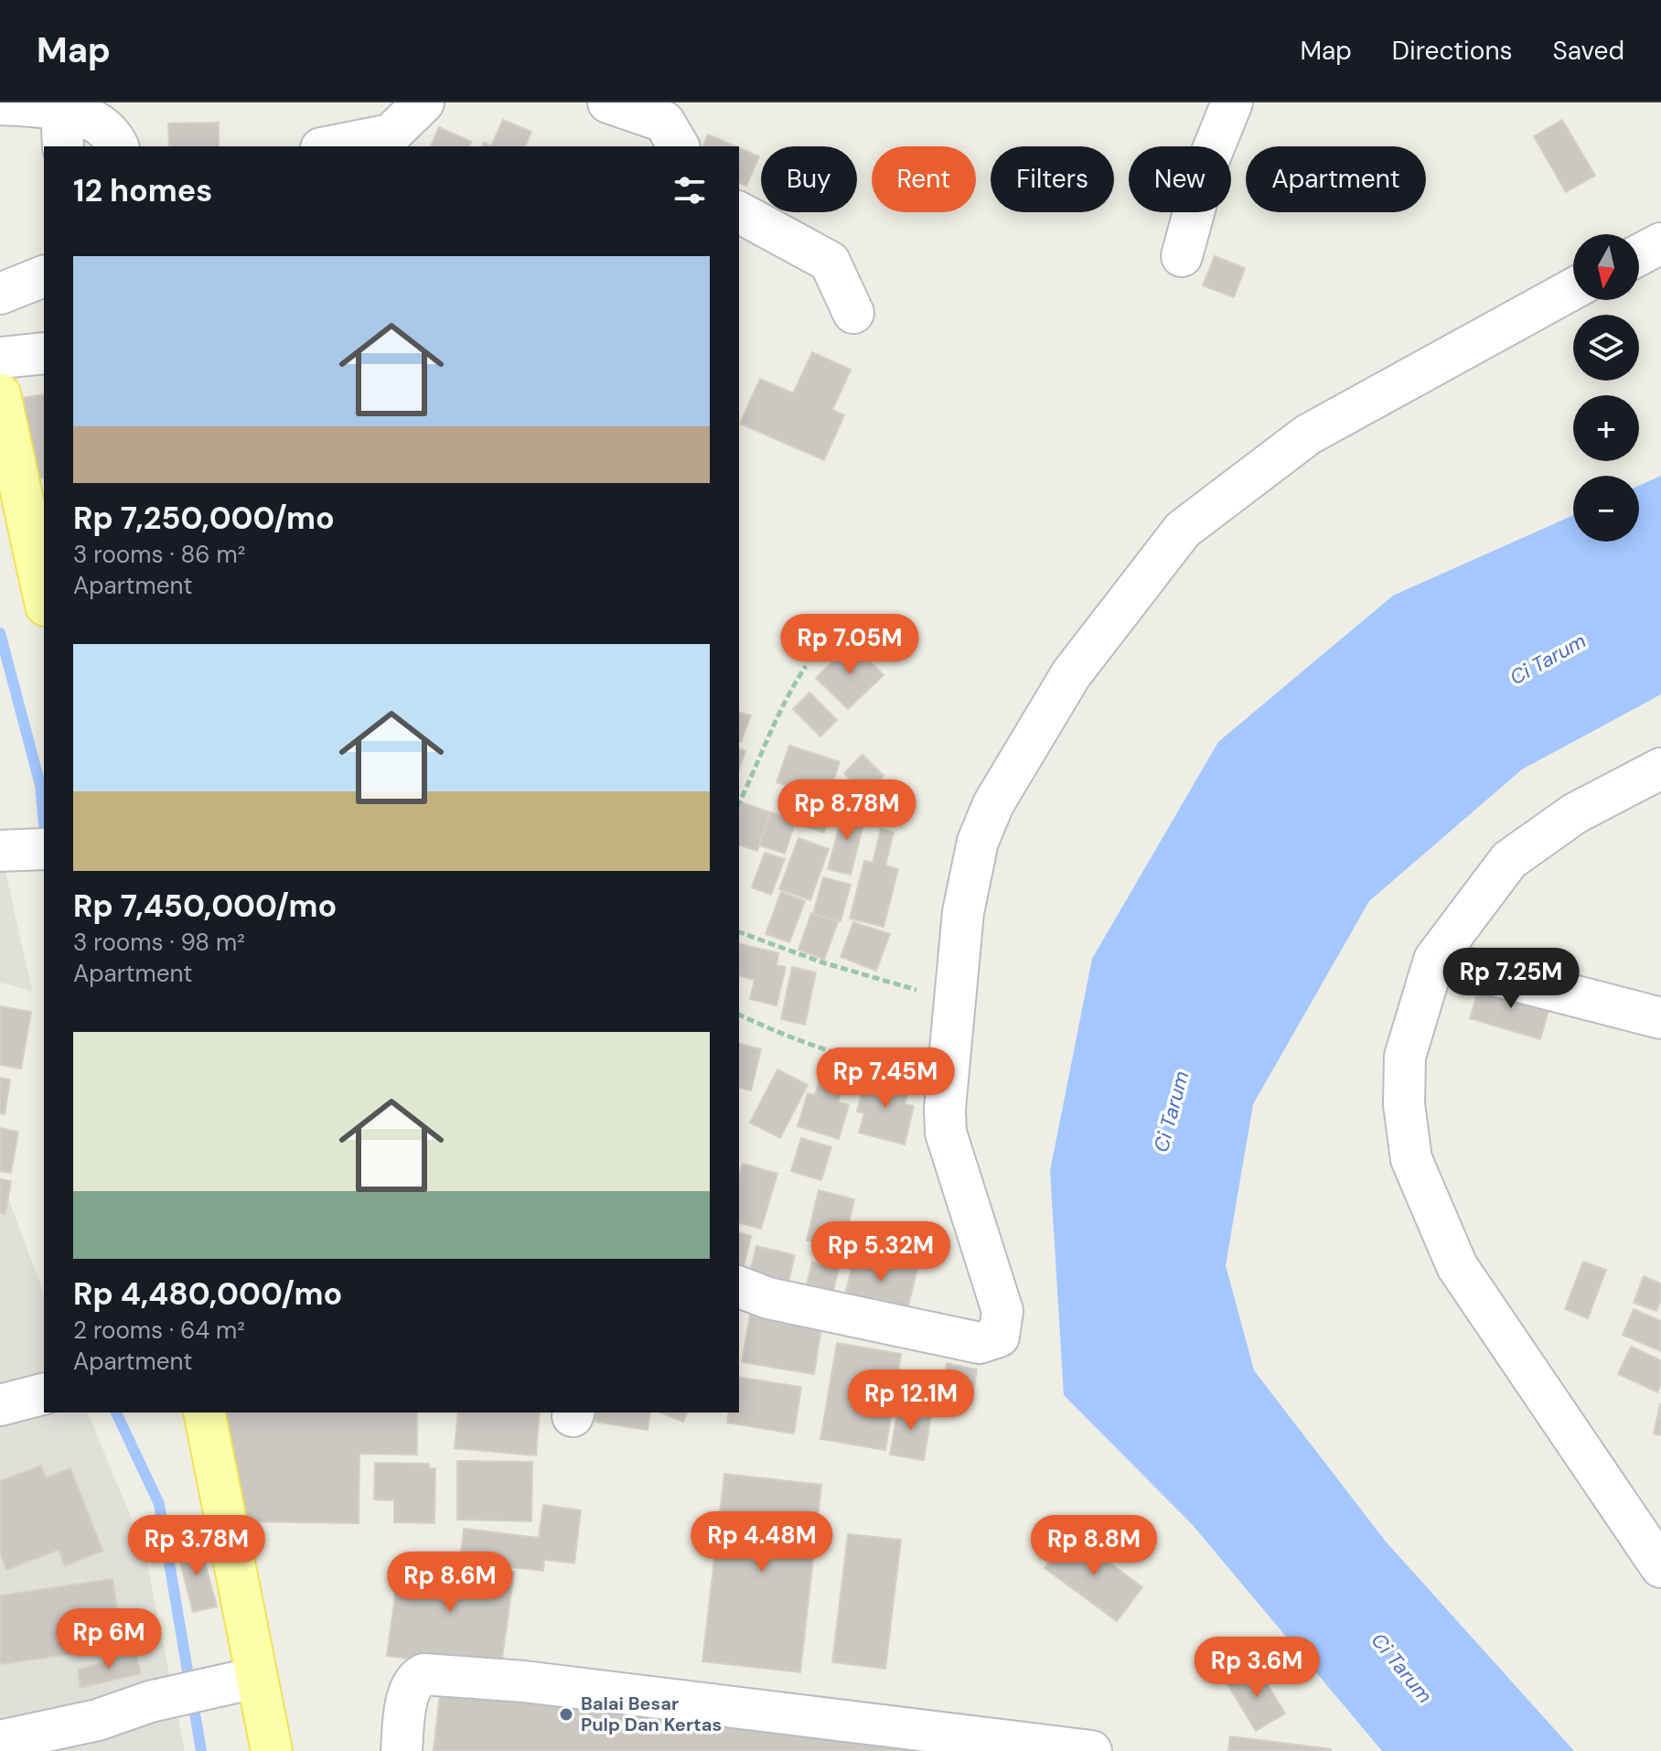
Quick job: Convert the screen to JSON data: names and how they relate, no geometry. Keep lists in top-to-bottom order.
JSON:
{
  "water": ["Ci Tarum"],
  "places": ["Balai Besar Pulp Dan Kertas"],
  "north": "bottom",
  "page": {
    "header": "Map",
    "nav": ["Map", "Directions", "Saved"],
    "chip": [
      "Buy",
      "Rent",
      "Filters",
      "New",
      "Apartment"
    ],
    "heading": "12 homes",
    "map_buttons": ["+", "−"],
    "list": [
      {
        "name": "Rp 7,250,000/mo",
        "note": "3 rooms · 86 m² · Apartment"
      },
      {
        "name": "Rp 7,450,000/mo",
        "note": "3 rooms · 98 m² · Apartment"
      },
      {
        "name": "Rp 4,480,000/mo",
        "note": "2 rooms · 64 m² · Apartment"
      }
    ],
    "price": [
      "Rp 7.05M",
      "Rp 8.78M",
      "Rp 7.25M",
      "Rp 7.45M",
      "Rp 5.32M",
      "Rp 12.1M",
      "Rp 4.48M",
      "Rp 3.78M",
      "Rp 8.8M",
      "Rp 8.6M",
      "Rp 6M",
      "Rp 3.6M"
    ]
  }
}
